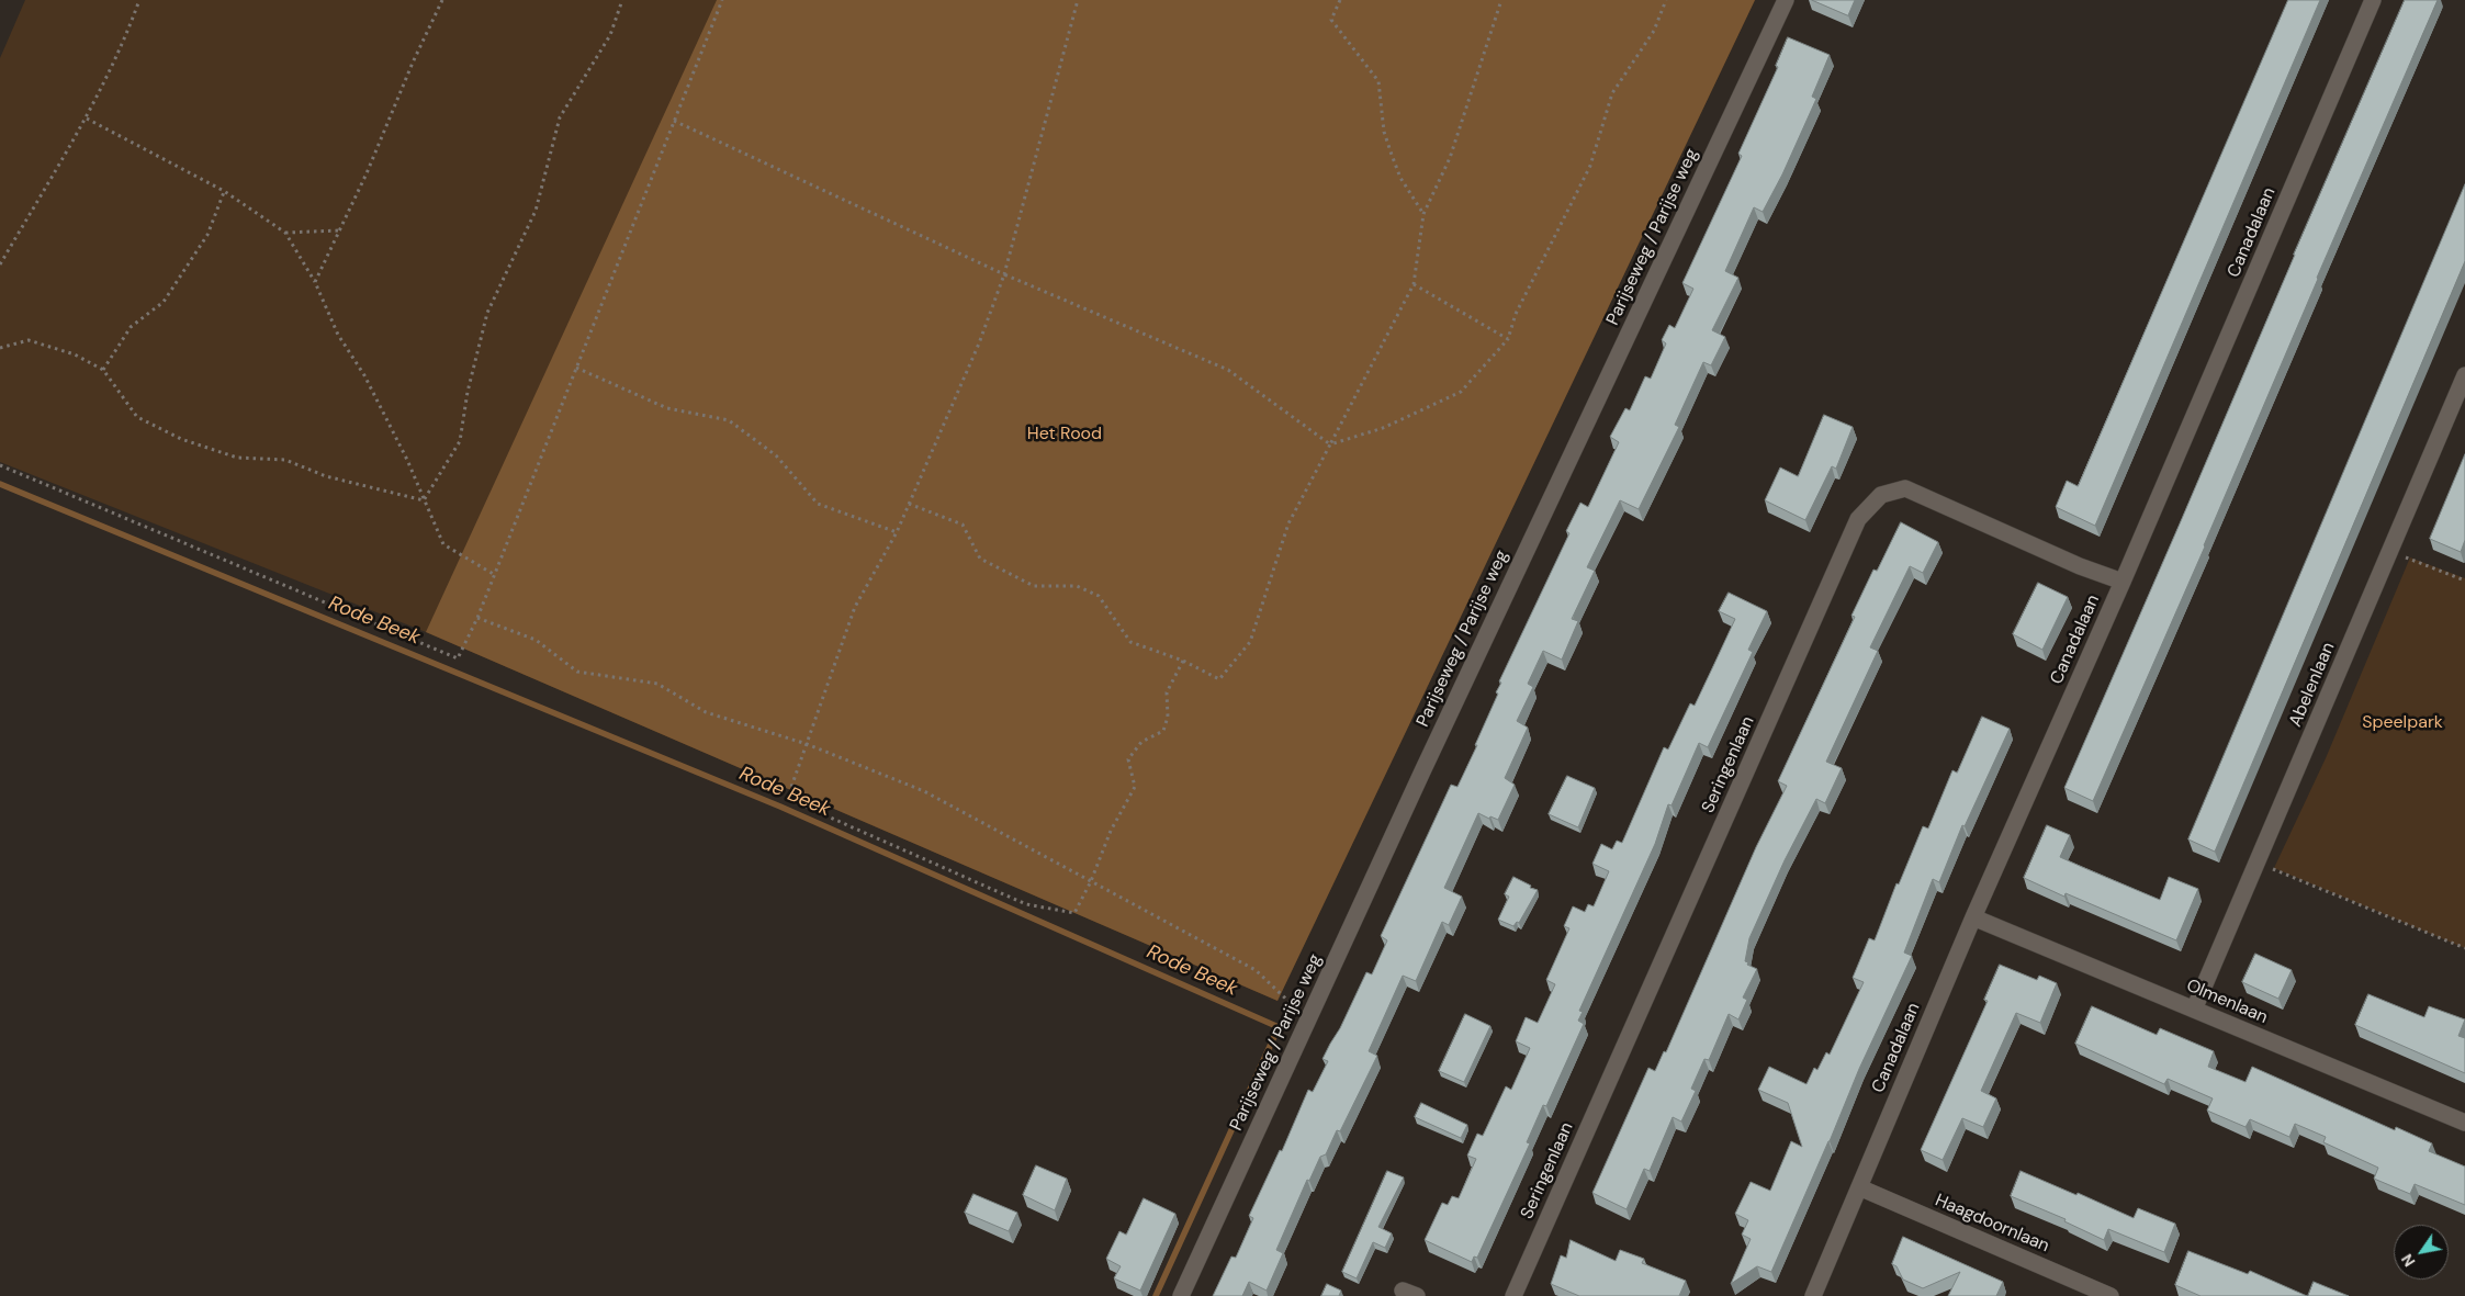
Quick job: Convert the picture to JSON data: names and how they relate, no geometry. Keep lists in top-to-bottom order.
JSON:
{
  "streets": {
    "street": [
      "Canadalaan",
      "Parijseweg / Parijse weg",
      "Abelenlaan",
      "Seringenlaan",
      "Olmenlaan",
      "Haagdoornlaan"
    ]
  },
  "crossings": [
    ["Canadalaan", "Seringenlaan"],
    ["Canadalaan", "Olmenlaan"],
    ["Canadalaan", "Haagdoornlaan"],
    ["Abelenlaan", "Olmenlaan"]
  ],
  "water": ["Rode Beek"],
  "parks": ["Het Rood", "Speelpark"],
  "north": "bottom left"
}
